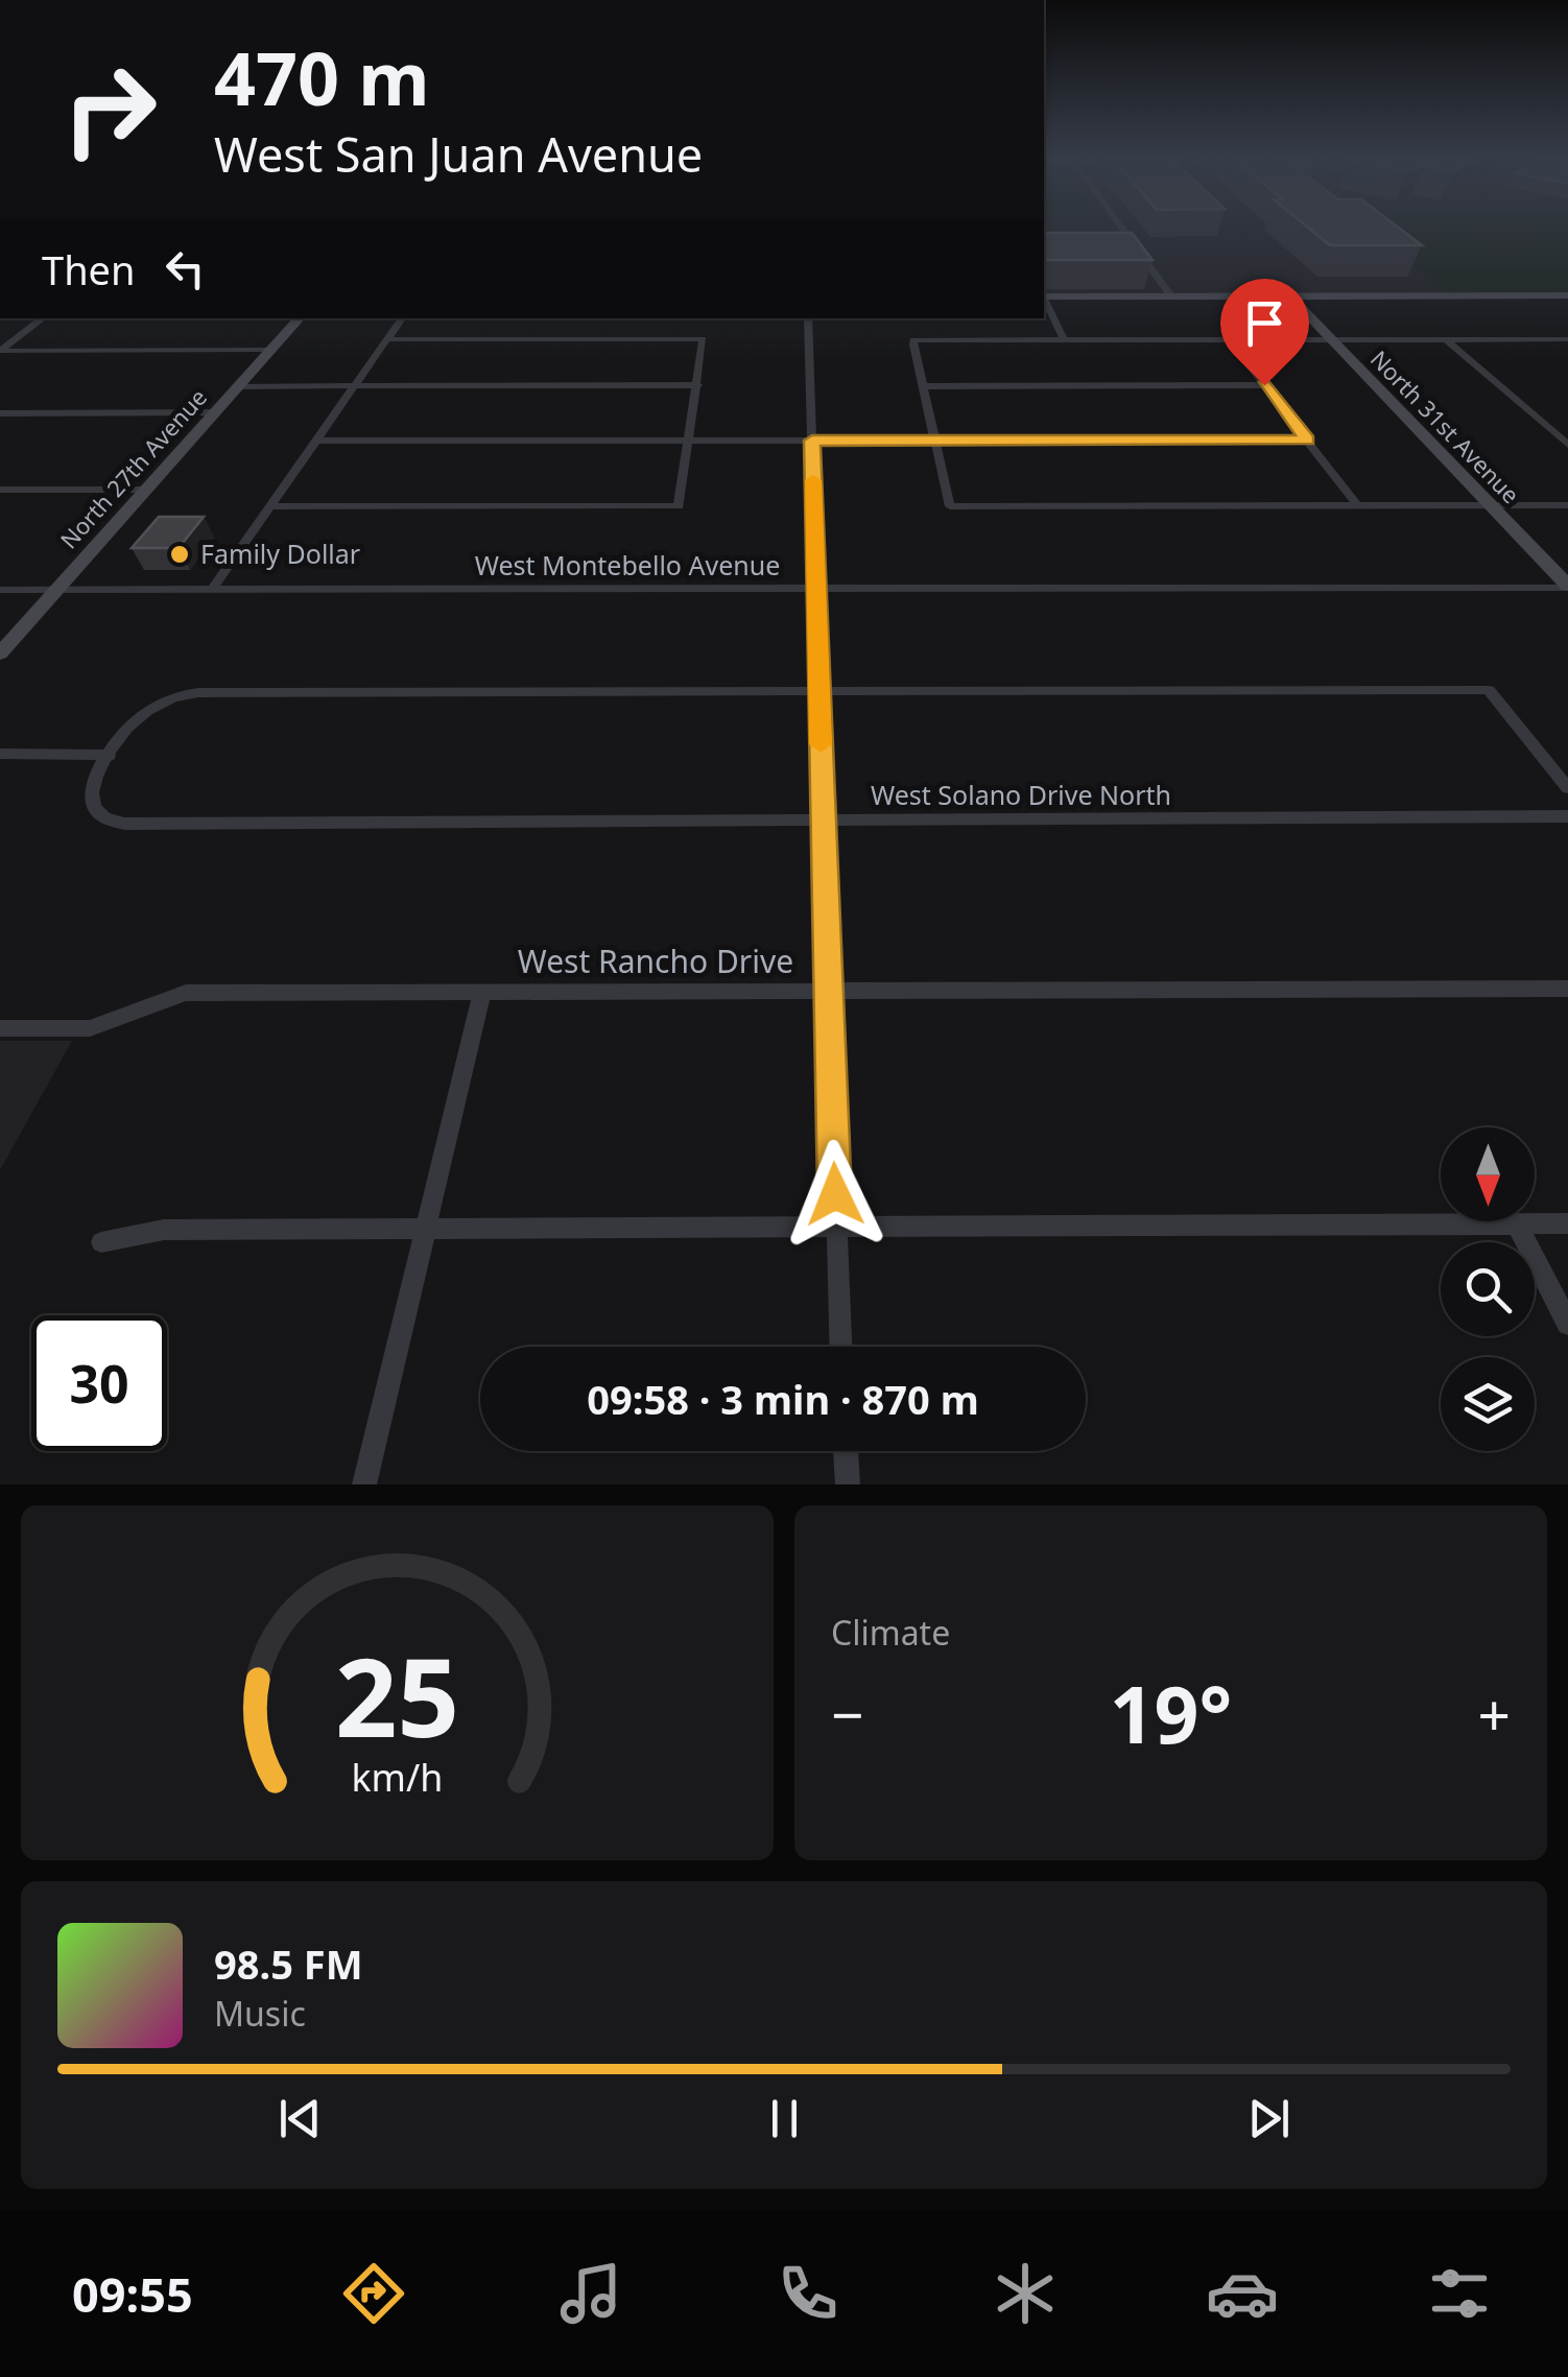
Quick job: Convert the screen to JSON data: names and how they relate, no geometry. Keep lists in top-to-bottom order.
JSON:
{
  "streets": {
    "street": [
      "North 31st Avenue",
      "North 27th Avenue",
      "West Montebello Avenue",
      "West Solano Drive North",
      "West Rancho Drive"
    ]
  },
  "crossings": [
    ["North 31st Avenue", "West Montebello Avenue"],
    ["North 27th Avenue", "West Montebello Avenue"]
  ],
  "places": ["Family Dollar"],
  "north": "bottom",
  "page": {
    "turn": ["470 m", "West San Juan Avenue"],
    "then": "Then",
    "limit": "30",
    "trip": "09:58 · 3 min · 870 m",
    "tile": "Climate",
    "heat": ["−", "19°", "+"],
    "song": ["98.5 FM", "Music"],
    "tabs": "09:55",
    "gauge": ["25", "km/h"]
  }
}
